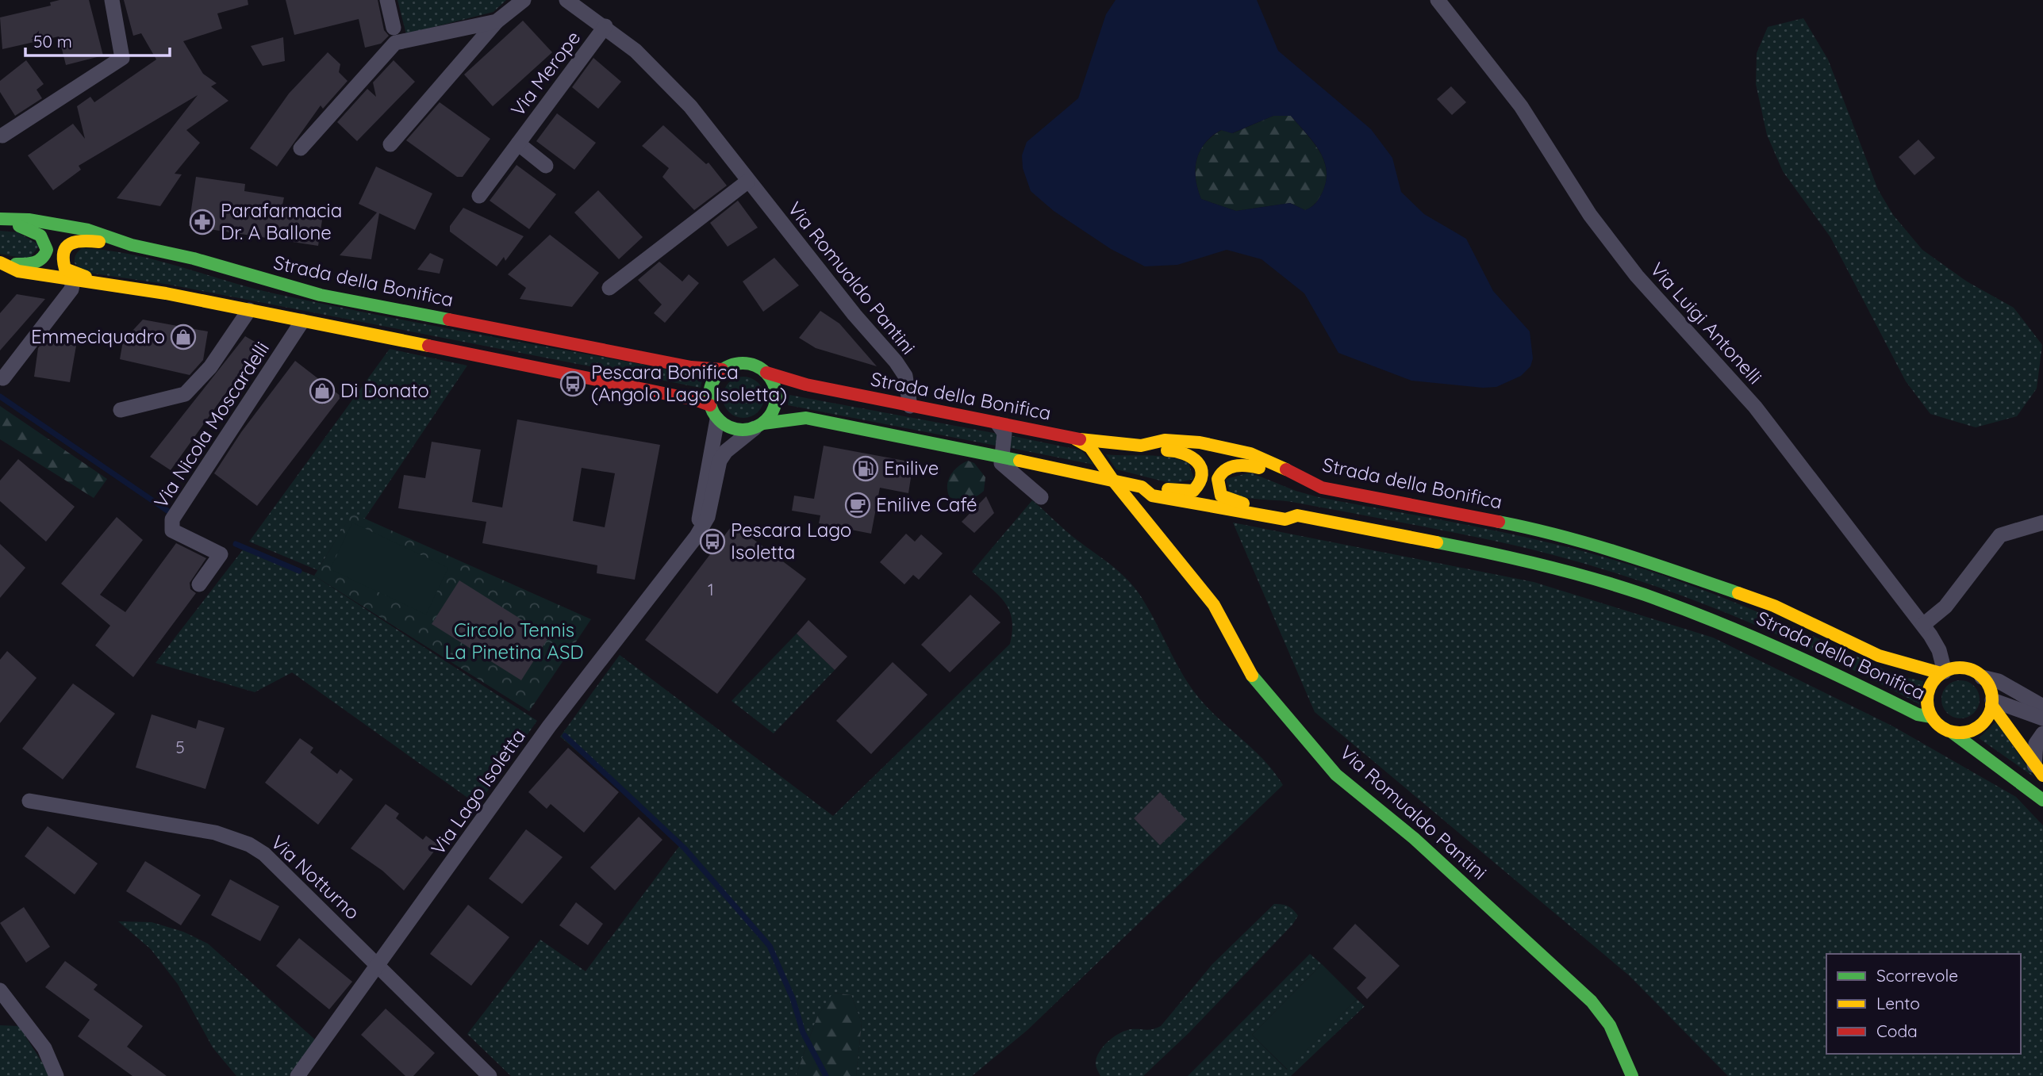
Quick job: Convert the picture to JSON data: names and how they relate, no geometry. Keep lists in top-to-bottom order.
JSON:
{
  "streets": {
    "main road": ["Via Romualdo Pantini", "Strada della Bonifica"],
    "street": [
      "Via Merope",
      "Via Luigi Antonelli",
      "Via Nicola Moscardelli",
      "Via Lago Isoletta",
      "Via Notturno"
    ]
  },
  "crossings": [
    ["Via Merope", "Via Romualdo Pantini"],
    ["Via Romualdo Pantini", "Strada della Bonifica"],
    ["Strada della Bonifica", "Via Luigi Antonelli"],
    ["Strada della Bonifica", "Via Lago Isoletta"],
    ["Via Lago Isoletta", "Via Notturno"]
  ],
  "parks": ["Circolo Tennis La Pinetina ASD"],
  "places": {
    "pharmacy": ["Parafarmacia Dr. A Ballone"],
    "shop": ["Emmeciquadro", "Di Donato"],
    "bus stop": ["Pescara Bonifica (Angolo Lago Isoletta)", "Pescara Lago Isoletta"],
    "fuel station": ["Enilive"],
    "cafe": ["Enilive Café"]
  },
  "house_numbers": ["1", "5"],
  "legend": ["Scorrevole", "Lento", "Coda"],
  "scale_bar": "50 m"
}
